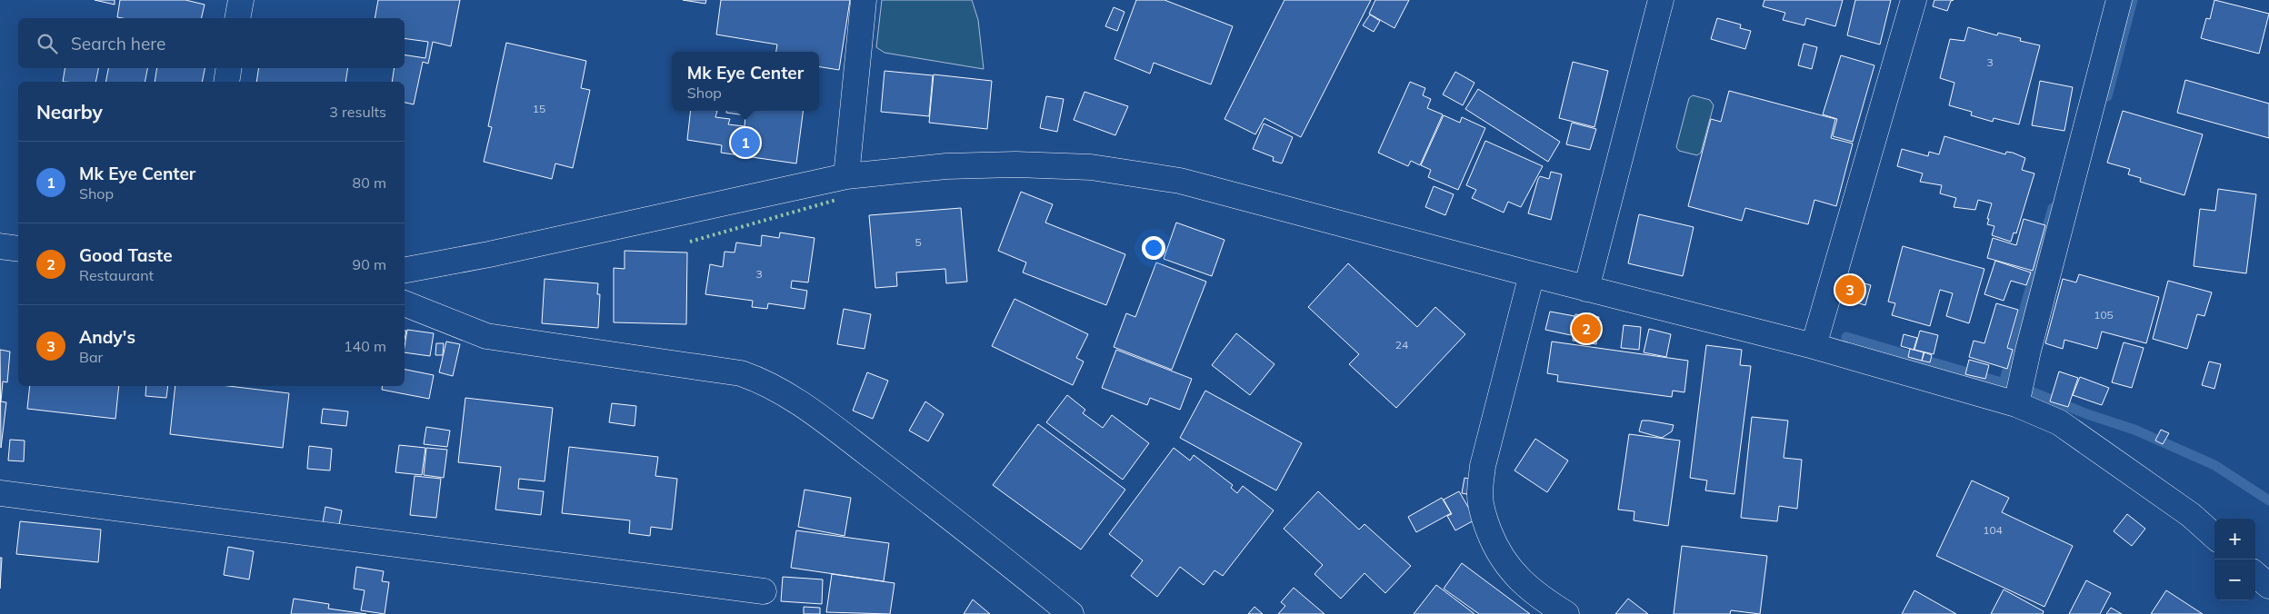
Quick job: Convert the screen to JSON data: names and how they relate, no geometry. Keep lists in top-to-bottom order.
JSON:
{
  "house_numbers": [
    "3",
    "15",
    "5",
    "3",
    "105",
    "24",
    "104"
  ],
  "page": {
    "search": "Search here",
    "popup": ["Mk Eye Center", "Shop"],
    "heading": ["Nearby", "3 results"],
    "pins": ["1", "3", "2"],
    "list": [
      {
        "mark": "1",
        "name": "Mk Eye Center",
        "note": "Shop",
        "value": "80 m"
      },
      {
        "mark": "2",
        "name": "Good Taste",
        "note": "Restaurant",
        "value": "90 m"
      },
      {
        "mark": "3",
        "name": "Andy's",
        "note": "Bar",
        "value": "140 m"
      }
    ],
    "map_buttons": ["+", "−"]
  }
}
